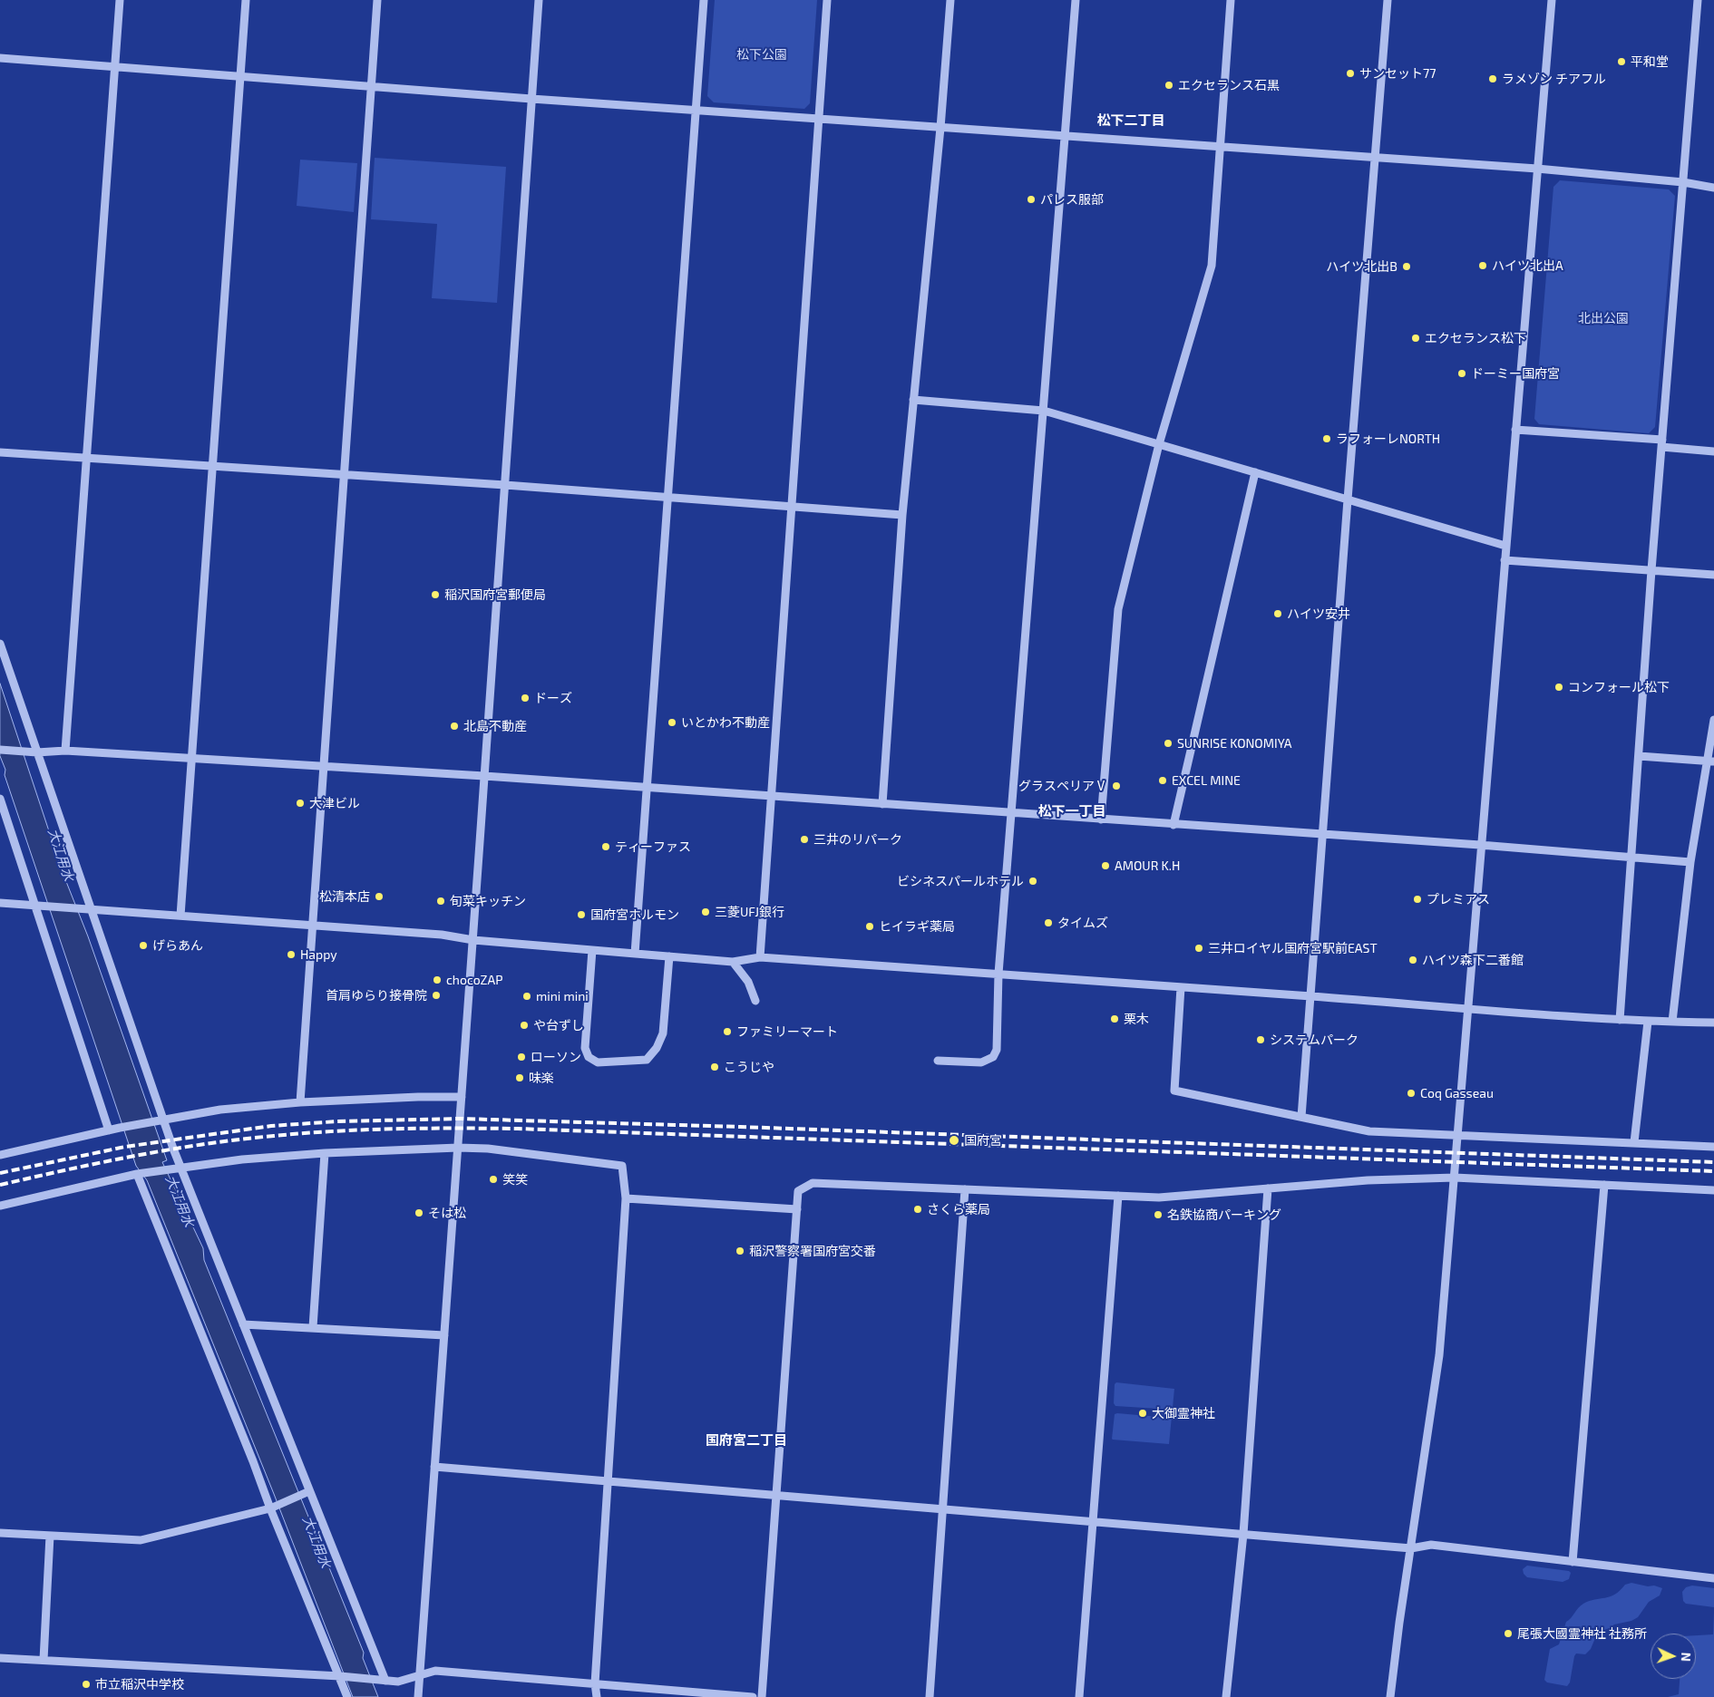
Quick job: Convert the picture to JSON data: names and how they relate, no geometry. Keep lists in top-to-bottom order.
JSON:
{
  "districts": ["松下二丁目", "松下一丁目", "国府宮二丁目"],
  "water": ["大江用水"],
  "parks": ["松下公園", "北出公園"],
  "places": [
    "平和堂",
    "サンセット77",
    "ラメゾン チアフル",
    "エクセランス石黒",
    "パレス服部",
    "ハイツ北出A",
    "ハイツ北出B",
    "エクセランス松下",
    "ドーミー国府宮",
    "ラフォーレNORTH",
    "稲沢国府宮郵便局",
    "ハイツ安井",
    "コンフォール松下",
    "ドーズ",
    "いとかわ不動産",
    "北島不動産",
    "SUNRISE KONOMIYA",
    "EXCEL MINE",
    "グラスペリアⅤ",
    "大津ビル",
    "三井のリパーク",
    "ティーファス",
    "AMOUR K.H",
    "ビシネスパールホテル",
    "松清本店",
    "プレミアス",
    "旬菜キッチン",
    "三菱UFJ銀行",
    "国府宮ホルモン",
    "タイムズ",
    "ヒイラギ薬局",
    "げらあん",
    "三井ロイヤル国府宮駅前EAST",
    "Happy",
    "ハイツ森下二番館",
    "chocoZAP",
    "首肩ゆらり接骨院",
    "mini mini",
    "栗木",
    "や台ずし",
    "ファミリーマート",
    "システムパーク",
    "ローソン",
    "こうじや",
    "味楽",
    "Coq Gasseau",
    "国府宮",
    "笑笑",
    "さくら薬局",
    "そは松",
    "名鉄協商パーキング",
    "稲沢警察署国府宮交番",
    "大御霊神社",
    "尾張大國霊神社 社務所",
    "市立稲沢中学校"
  ],
  "north": "right"
}
